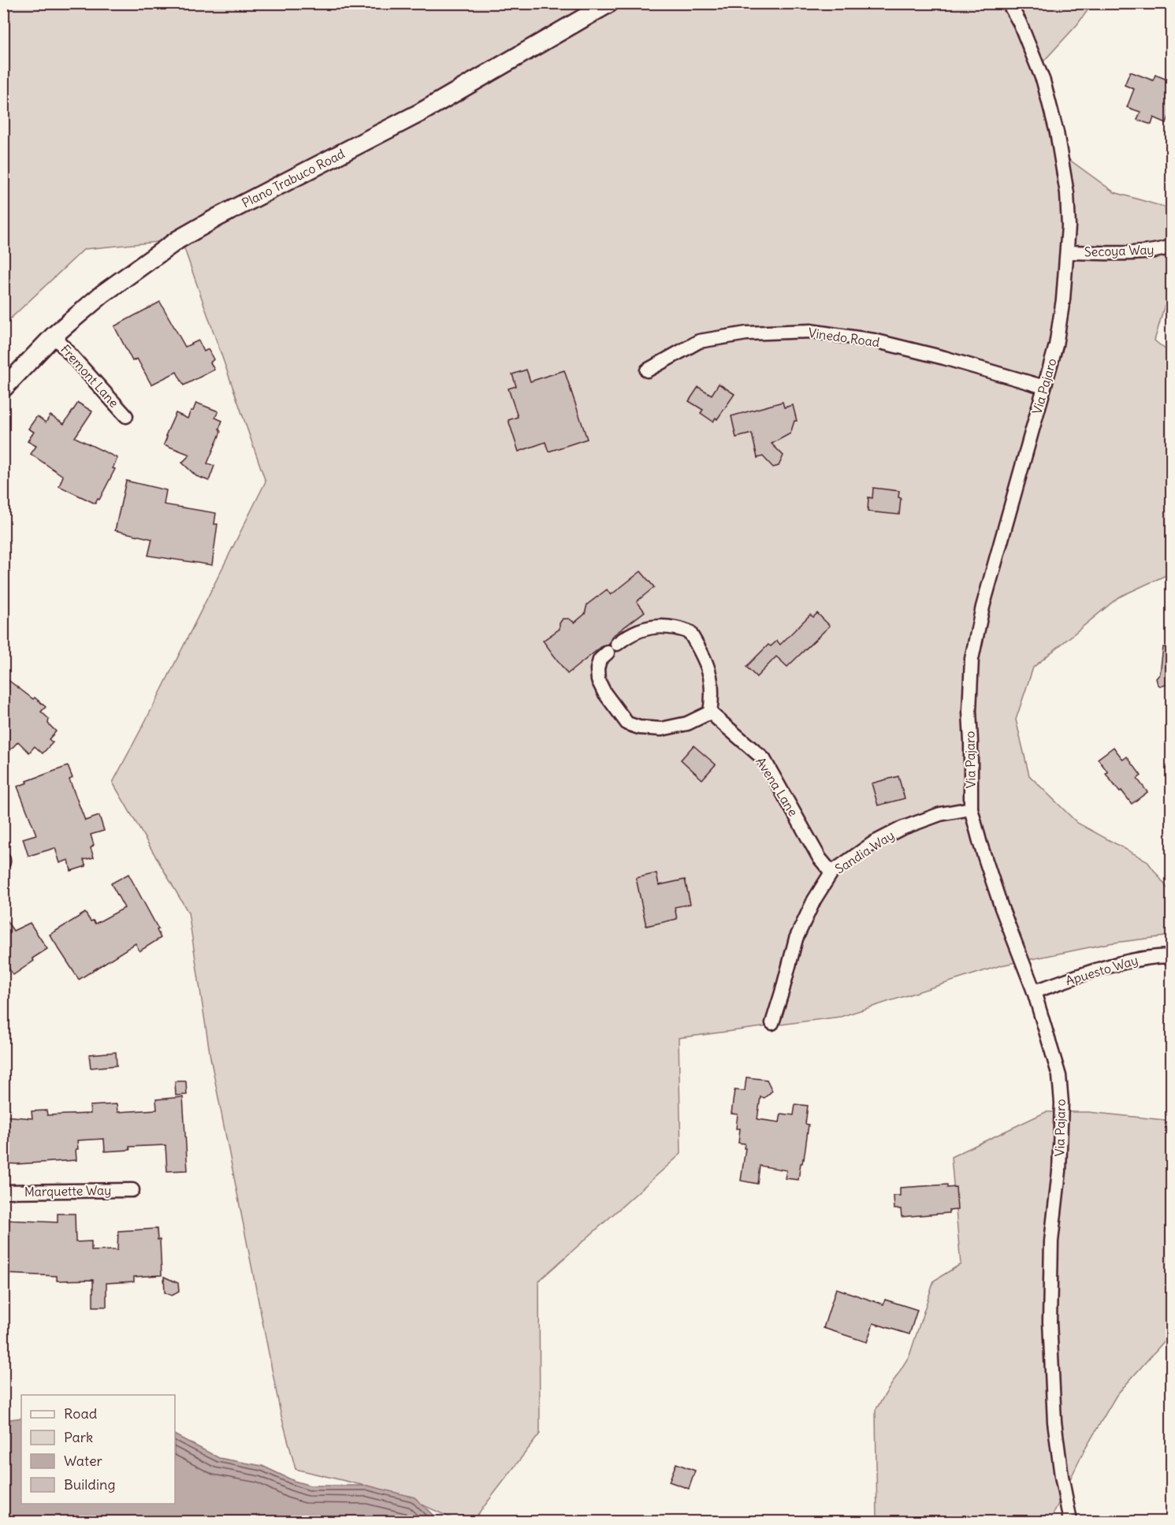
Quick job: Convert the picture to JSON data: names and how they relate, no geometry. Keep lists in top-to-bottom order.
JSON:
{
  "streets": {
    "street": [
      "Plano Trabuco Road",
      "Secoya Way",
      "Vinedo Road",
      "Fremont Lane",
      "Via Pajaro",
      "Avena Lane",
      "Sandia Way",
      "Apuesto Way",
      "Marquette Way"
    ]
  },
  "crossings": [
    ["Plano Trabuco Road", "Fremont Lane"],
    ["Secoya Way", "Via Pajaro"],
    ["Vinedo Road", "Via Pajaro"],
    ["Via Pajaro", "Sandia Way"],
    ["Via Pajaro", "Apuesto Way"],
    ["Avena Lane", "Sandia Way"]
  ],
  "legend": [
    "Road",
    "Park",
    "Water",
    "Building"
  ]
}
